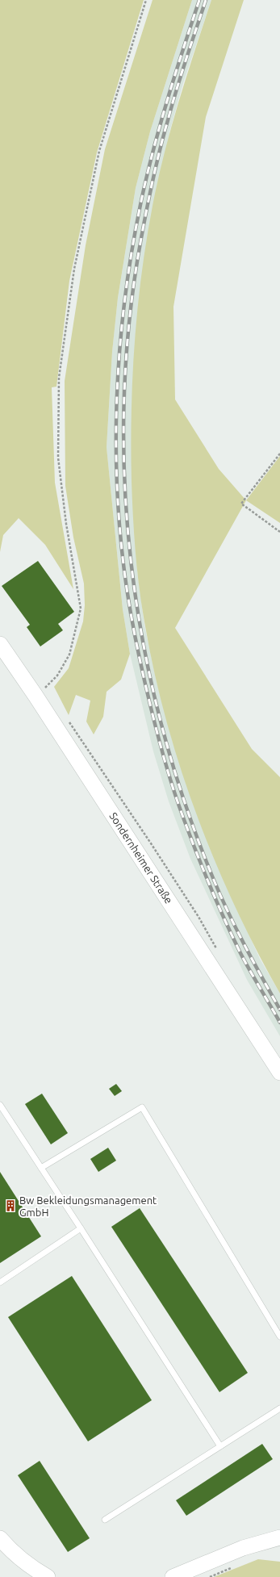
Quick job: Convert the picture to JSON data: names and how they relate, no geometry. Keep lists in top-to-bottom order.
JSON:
{
  "streets": {
    "main road": ["Sondernheimer Straße"]
  },
  "places": {
    "building": ["Bw Bekleidungsmanagement GmbH"]
  }
}
